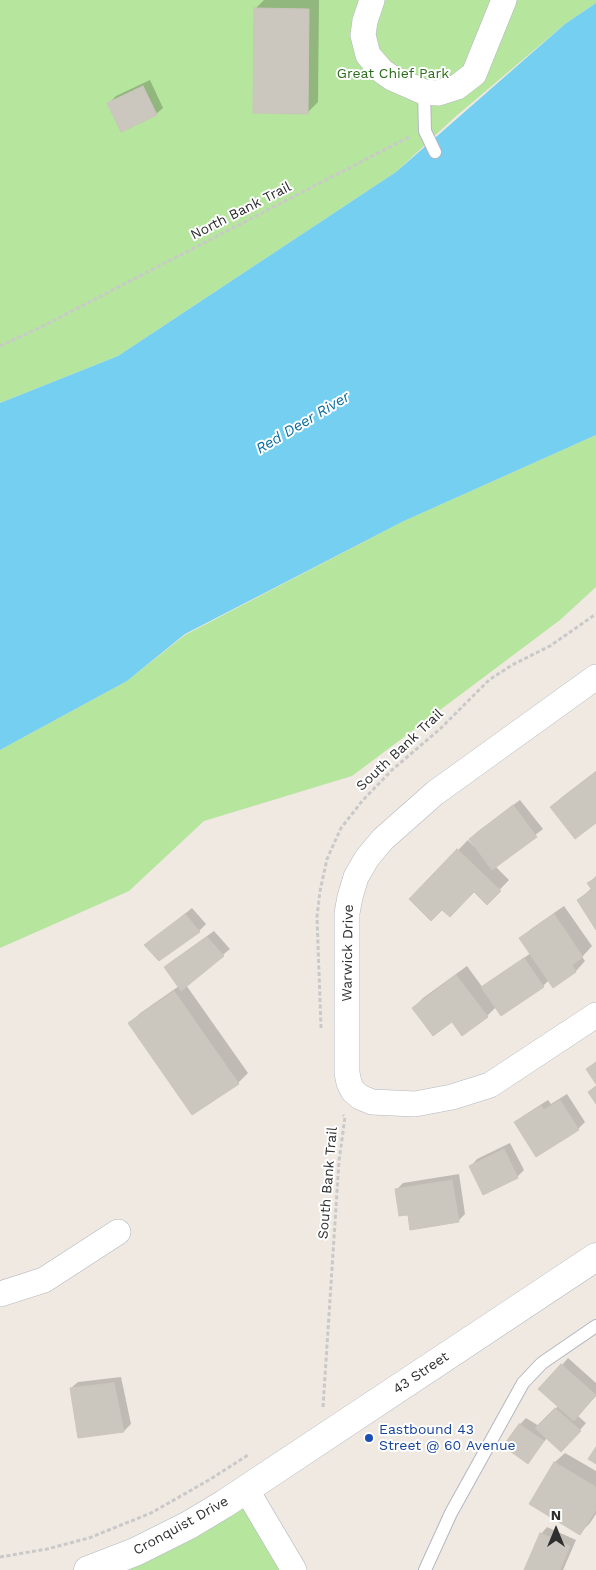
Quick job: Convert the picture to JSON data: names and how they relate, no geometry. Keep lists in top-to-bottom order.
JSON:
{
  "streets": {
    "street": ["Warwick Drive", "43 Street", "Cronquist Drive"],
    "path": ["North Bank Trail", "South Bank Trail"]
  },
  "crossings": [
    ["43 Street", "Cronquist Drive"]
  ],
  "water": ["Red Deer River"],
  "parks": ["Great Chief Park"],
  "places": ["Eastbound 43 Street @ 60 Avenue"],
  "north": "top"
}
